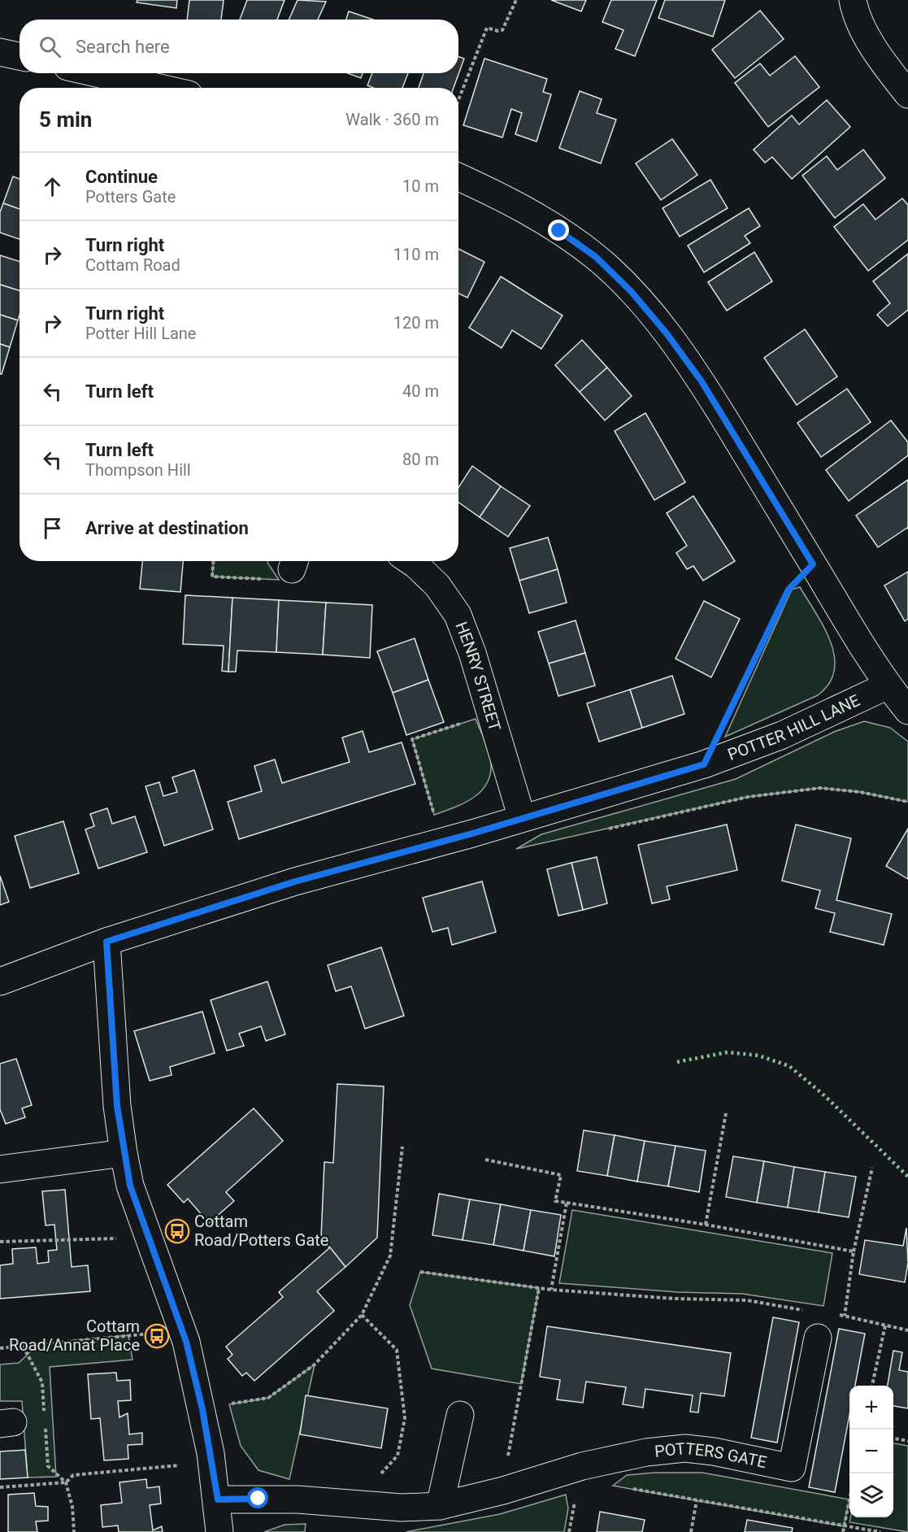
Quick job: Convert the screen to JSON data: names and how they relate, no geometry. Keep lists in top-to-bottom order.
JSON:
{
  "streets": {
    "street": ["HENRY STREET", "POTTER HILL LANE", "POTTERS GATE"]
  },
  "crossings": [
    ["HENRY STREET", "POTTER HILL LANE"]
  ],
  "places": {
    "bus stop": ["Cottam Road/Potters Gate", "Cottam Road/Annat Place"]
  },
  "page": {
    "search": "Search here",
    "heading": ["5 min", "Walk · 360 m"],
    "list": [
      ["Continue", "Potters Gate", "10 m"],
      ["Turn right", "Cottam Road", "110 m"],
      ["Turn right", "Potter Hill Lane", "120 m"],
      ["Turn left", "40 m"],
      ["Turn left", "Thompson Hill", "80 m"],
      "Arrive at destination"
    ],
    "map_buttons": ["+", "−"]
  }
}
